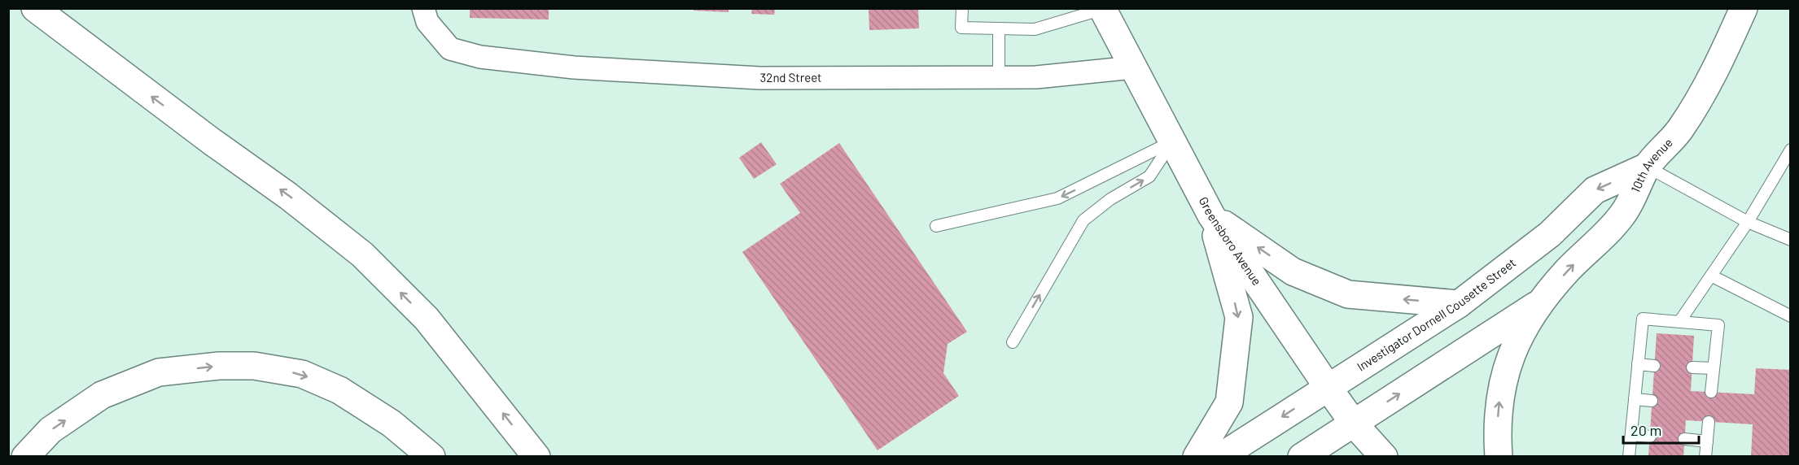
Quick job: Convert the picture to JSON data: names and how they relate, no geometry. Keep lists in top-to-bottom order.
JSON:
{
  "streets": {
    "main road": ["10th Avenue", "Greensboro Avenue", "Investigator Dornell Cousette Street"],
    "street": ["32nd Street"]
  },
  "crossings": [
    ["32nd Street", "Greensboro Avenue"],
    ["10th Avenue", "Investigator Dornell Cousette Street"],
    ["Greensboro Avenue", "Investigator Dornell Cousette Street"]
  ],
  "one_way": ["10th Avenue"],
  "scale_bar": "20 m"
}
